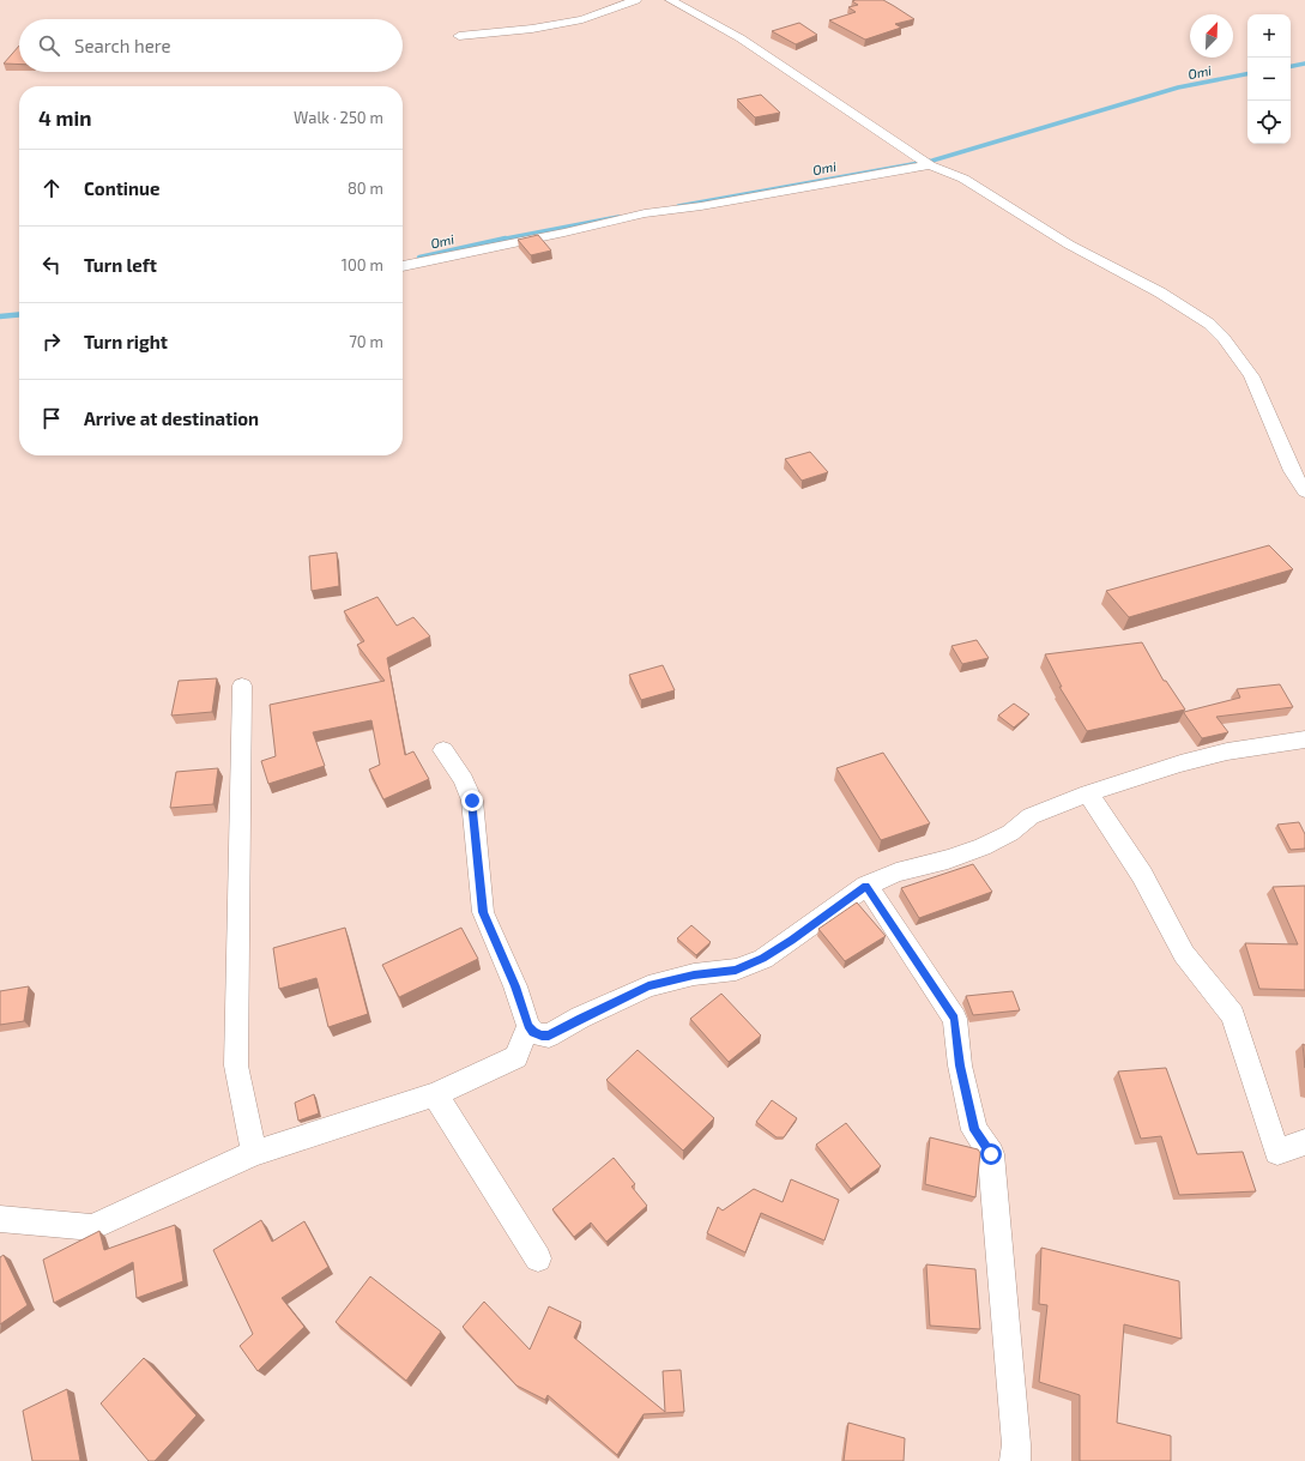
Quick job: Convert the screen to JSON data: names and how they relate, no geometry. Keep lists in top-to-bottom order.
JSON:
{
  "water": ["Omi"],
  "north": "top right",
  "page": {
    "map_buttons": ["+", "−"],
    "search": "Search here",
    "heading": ["4 min", "Walk · 250 m"],
    "list": [
      ["Continue", "80 m"],
      ["Turn left", "100 m"],
      ["Turn right", "70 m"],
      "Arrive at destination"
    ]
  }
}
